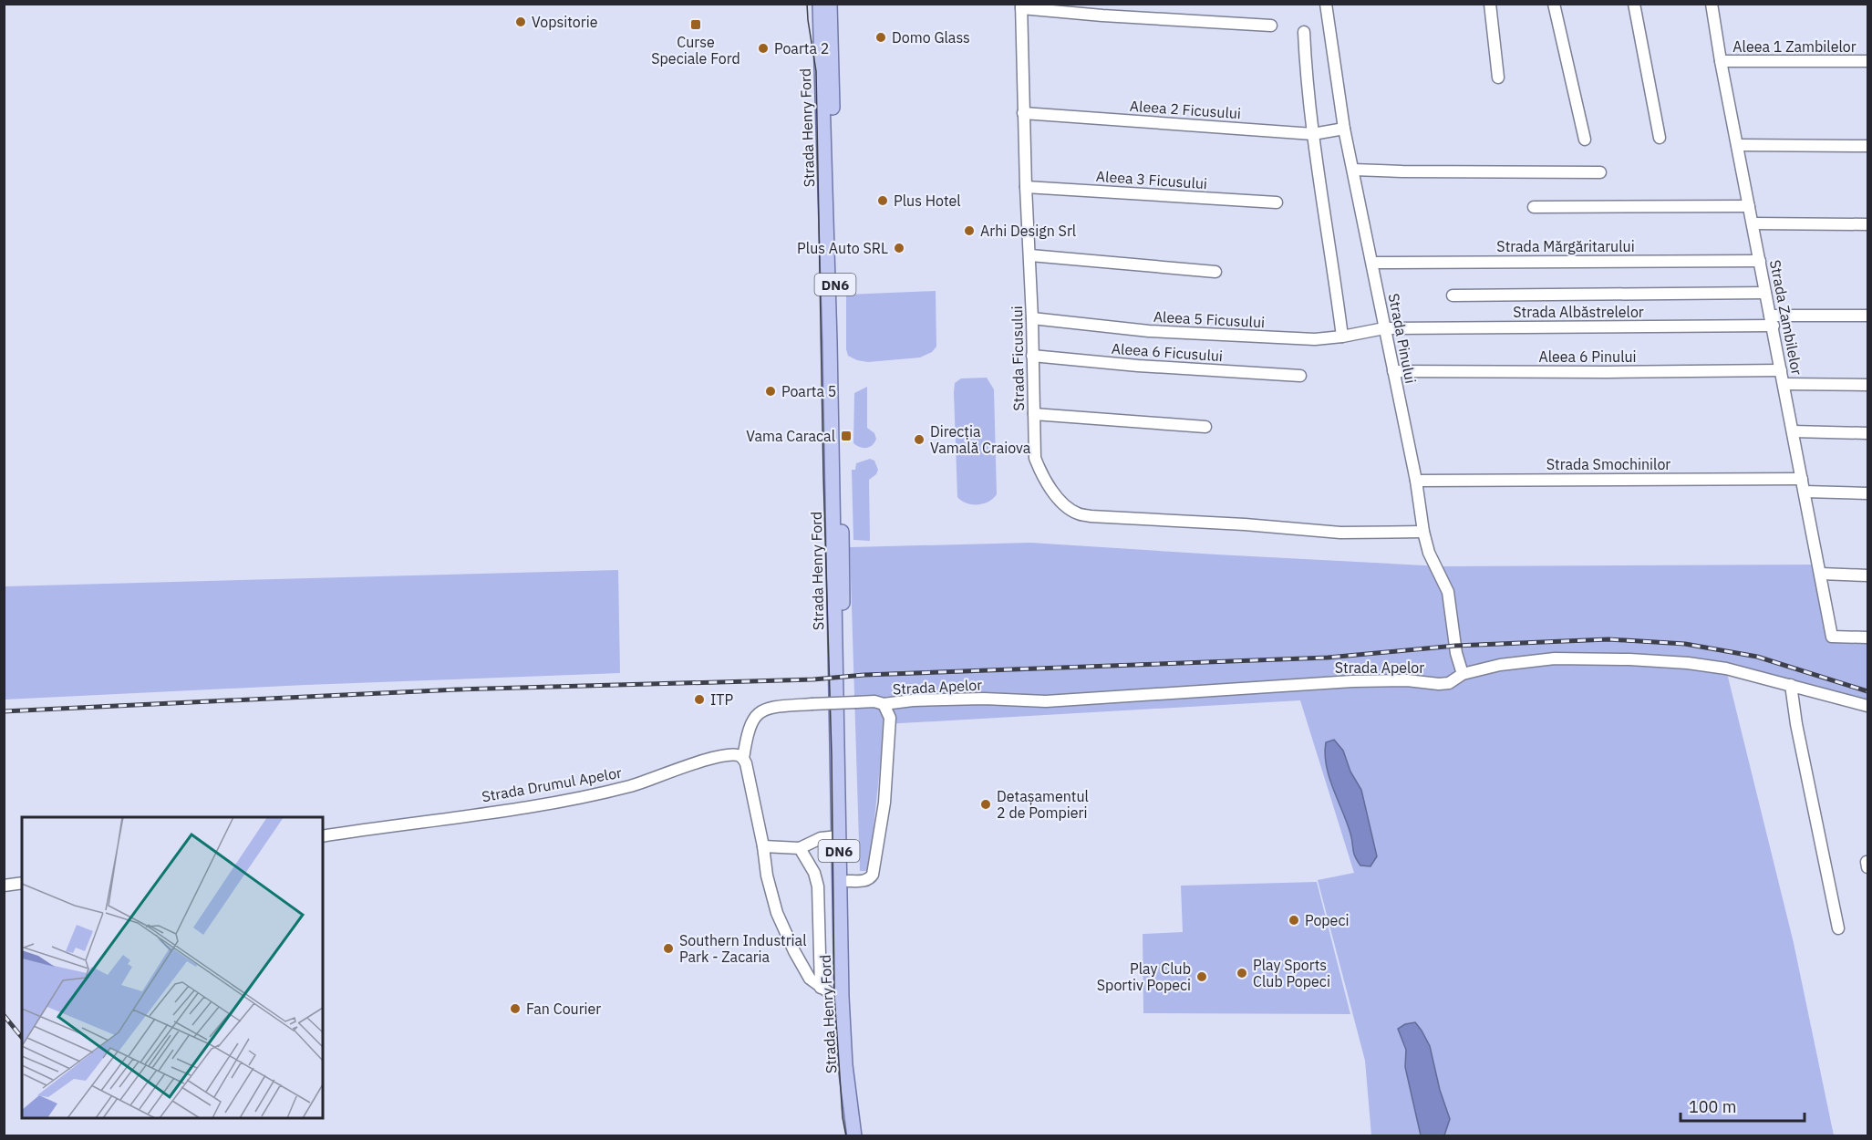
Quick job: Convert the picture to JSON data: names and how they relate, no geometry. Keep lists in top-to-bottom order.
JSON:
{
  "streets": {
    "main road": ["Strada Henry Ford", "DN6"],
    "street": [
      "Aleea 1 Zambilelor",
      "Aleea 2 Ficusului",
      "Aleea 3 Ficusului",
      "Strada Mărgăritarului",
      "Strada Albăstrelelor",
      "Strada Zambilelor",
      "Aleea 5 Ficusului",
      "Strada Pinului",
      "Aleea 6 Ficusului",
      "Aleea 6 Pinului",
      "Strada Ficusului",
      "Strada Smochinilor",
      "Strada Apelor",
      "Strada Drumul Apelor"
    ]
  },
  "crossings": [
    ["Aleea 1 Zambilelor", "Strada Zambilelor"],
    ["Aleea 2 Ficusului", "Strada Pinului"],
    ["Aleea 2 Ficusului", "Strada Ficusului"],
    ["Aleea 3 Ficusului", "Strada Ficusului"],
    ["Strada Mărgăritarului", "Strada Zambilelor"],
    ["Strada Mărgăritarului", "Strada Pinului"],
    ["Strada Albăstrelelor", "Strada Zambilelor"],
    ["Strada Albăstrelelor", "Aleea 5 Ficusului"],
    ["Strada Albăstrelelor", "Strada Pinului"],
    ["Strada Zambilelor", "Aleea 6 Pinului"],
    ["Strada Zambilelor", "Strada Smochinilor"],
    ["Aleea 5 Ficusului", "Strada Pinului"],
    ["Aleea 5 Ficusului", "Strada Ficusului"],
    ["Strada Pinului", "Aleea 6 Pinului"],
    ["Strada Pinului", "Strada Ficusului"],
    ["Strada Pinului", "Strada Smochinilor"],
    ["Strada Pinului", "Strada Apelor"],
    ["Aleea 6 Ficusului", "Strada Ficusului"],
    ["Strada Apelor", "Strada Drumul Apelor"]
  ],
  "places": {
    "other": [
      "Vopsitorie",
      "Domo Glass",
      "Poarta 2",
      "Plus Hotel",
      "Arhi Design Srl",
      "Plus Auto SRL",
      "Poarta 5",
      "Direcția Vamală Craiova",
      "ITP",
      "Detașamentul 2 de Pompieri",
      "Popeci",
      "Southern Industrial Park - Zacaria",
      "Play Sports Club Popeci",
      "Play Club Sportiv Popeci",
      "Fan Courier"
    ],
    "transit": ["Curse Speciale Ford", "Vama Caracal"]
  },
  "scale_bar": "100 m"
}
